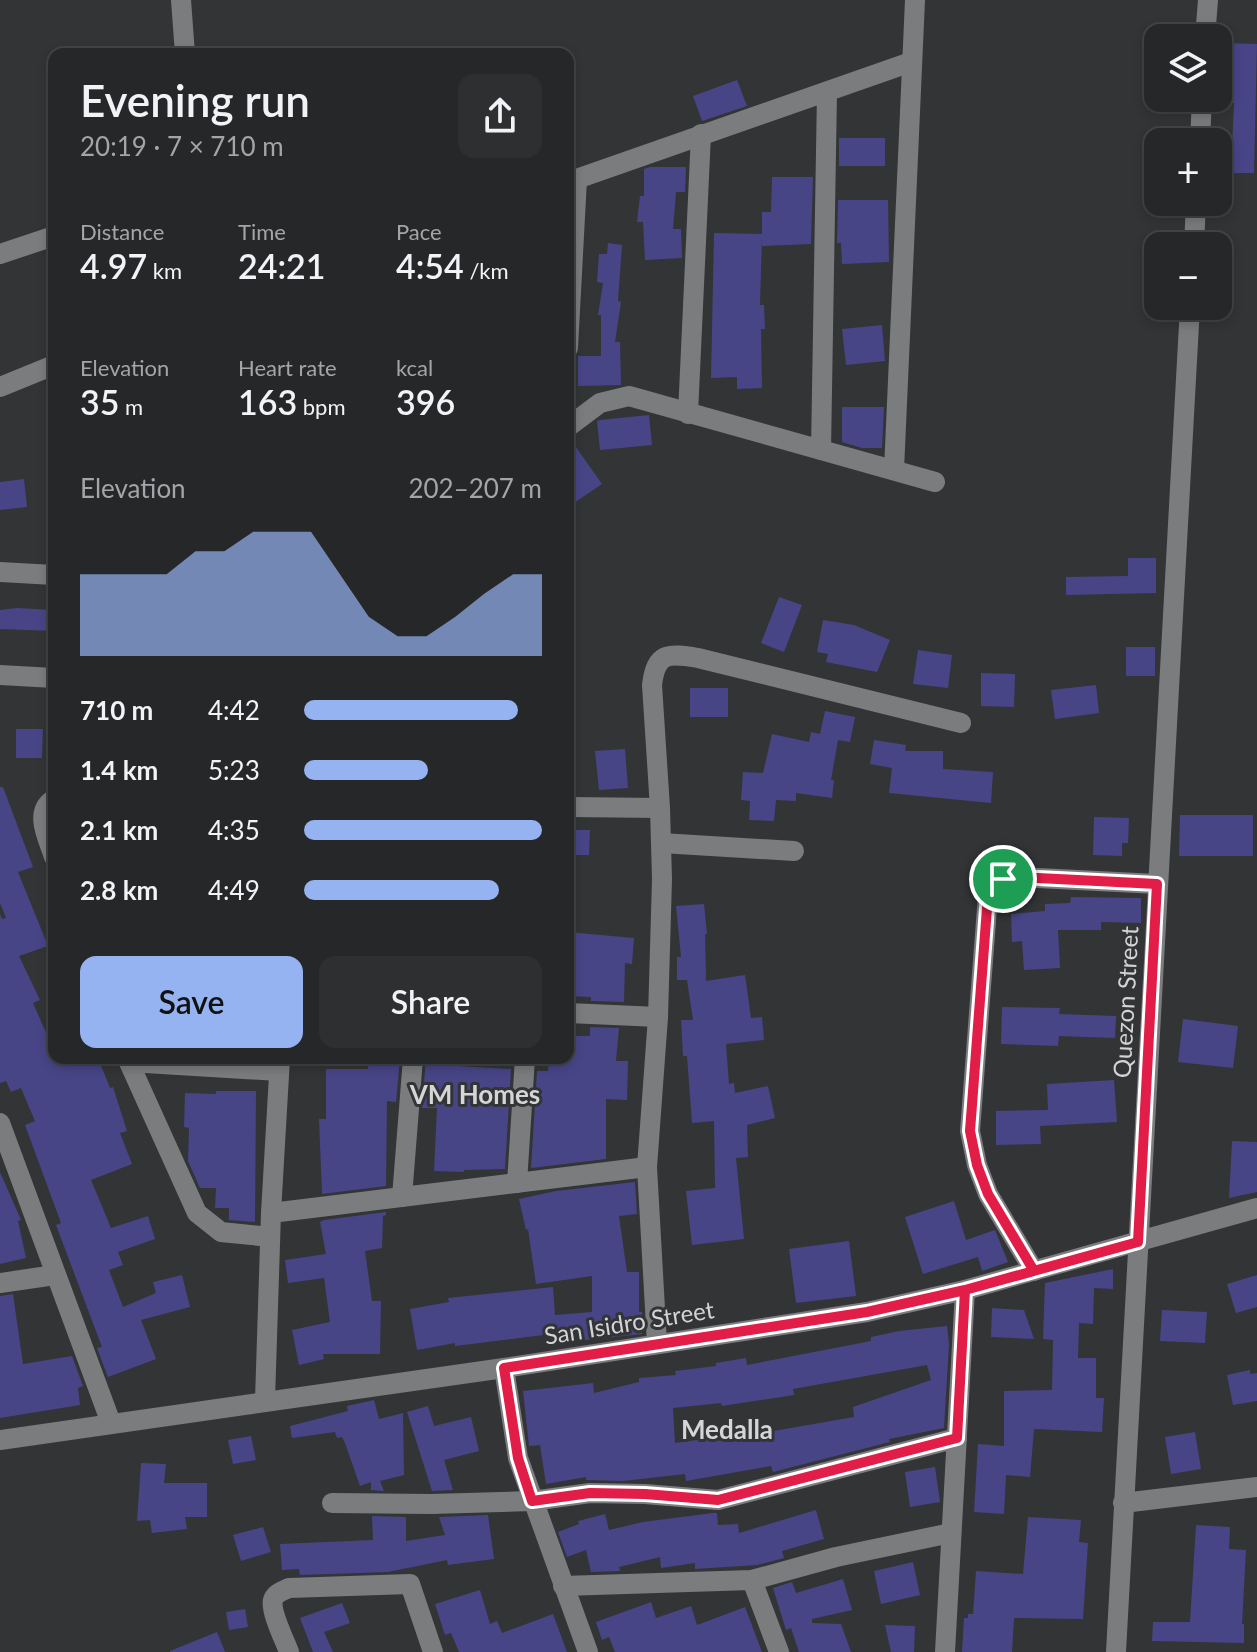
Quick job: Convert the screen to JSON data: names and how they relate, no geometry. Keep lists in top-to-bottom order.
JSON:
{
  "streets": {
    "street": ["Quezon Street", "San Isidro Street"]
  },
  "crossings": [
    ["Quezon Street", "San Isidro Street"]
  ],
  "districts": ["VM Homes", "Medalla"],
  "page": {
    "map_buttons": ["+", "−"],
    "heading": ["Evening run", "20:19 · 7 × 710 m"],
    "stats": [
      ["Distance", "4.97 km"],
      ["Time", "24:21"],
      ["Pace", "4:54 /km"],
      ["Elevation", "35 m"],
      ["Heart rate", "163 bpm"],
      ["kcal", "396"]
    ],
    "chart": ["Elevation", "202–207 m"],
    "list": [
      {
        "name": "710 m",
        "note": "4:42"
      },
      {
        "name": "1.4 km",
        "note": "5:23"
      },
      {
        "name": "2.1 km",
        "note": "4:35"
      },
      {
        "name": "2.8 km",
        "note": "4:49"
      }
    ],
    "buttons": ["Save", "Share"]
  }
}
